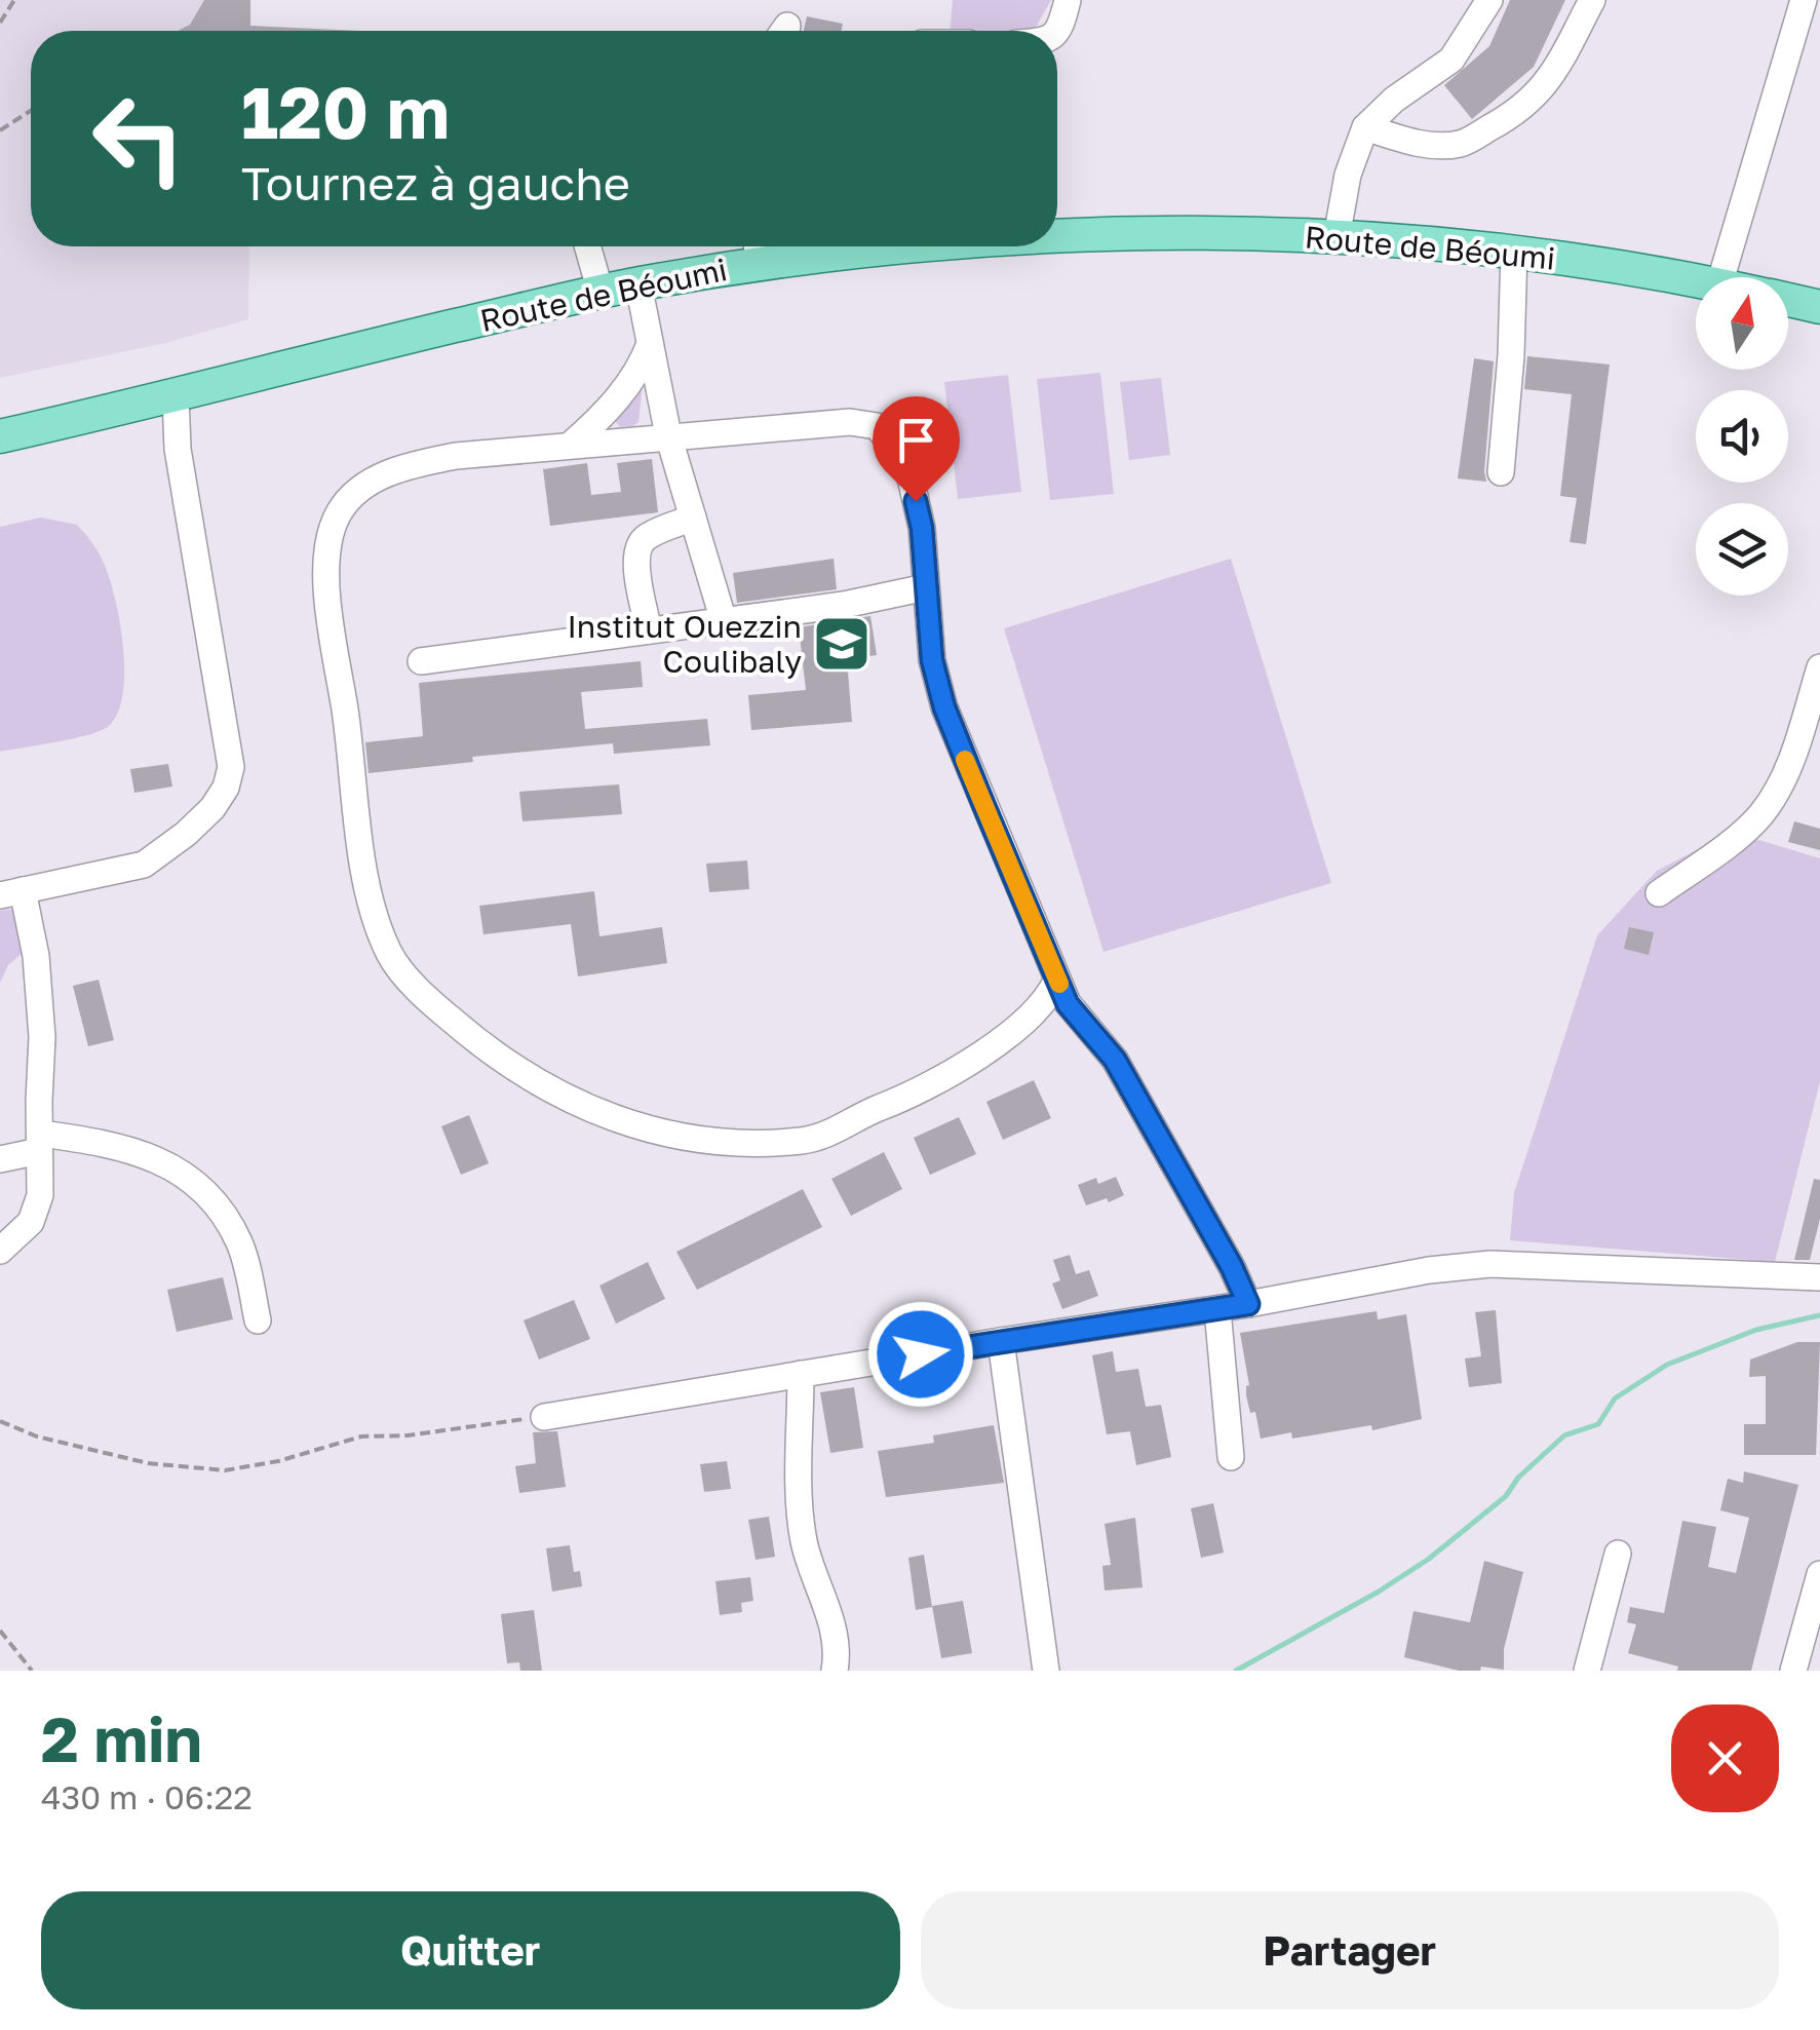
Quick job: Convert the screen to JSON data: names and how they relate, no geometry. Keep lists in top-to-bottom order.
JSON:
{
  "streets": {
    "main road": ["Route de Béoumi"]
  },
  "places": {
    "school or university": ["Institut Ouezzin Coulibaly"]
  },
  "north": "top",
  "page": {
    "turn": ["120 m", "Tournez à gauche"],
    "heading": ["2 min", "430 m · 06:22"],
    "buttons": ["Quitter", "Partager"]
  }
}
